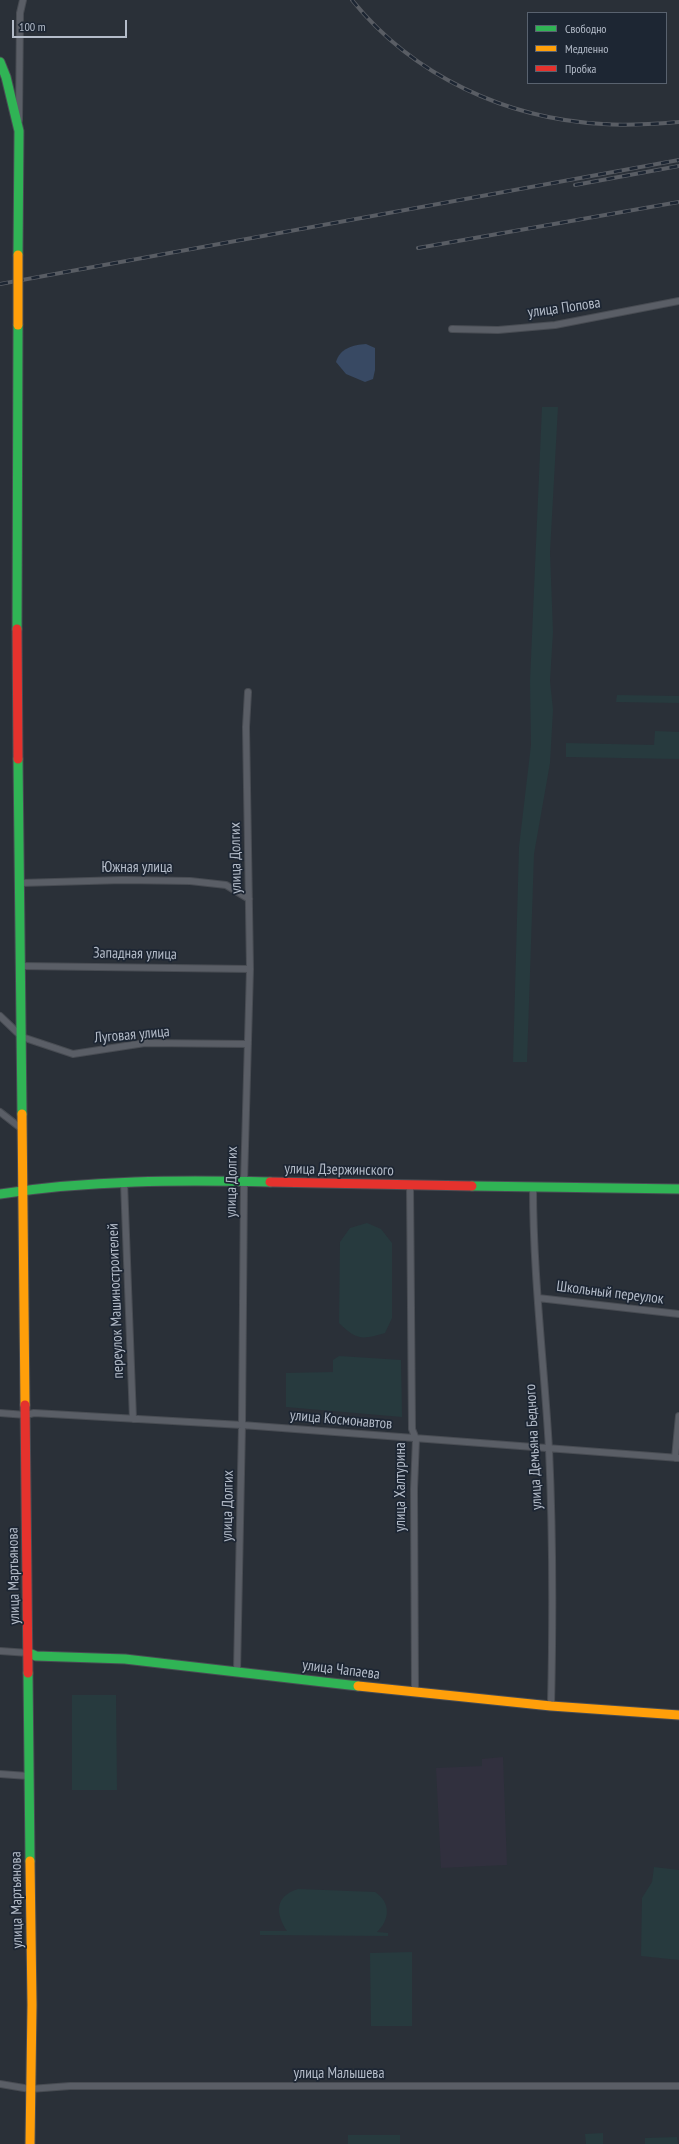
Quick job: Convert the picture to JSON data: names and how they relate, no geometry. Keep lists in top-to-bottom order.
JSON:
{
  "streets": {
    "main road": ["улица Дзержинского", "улица Мартьянова", "улица Чапаева"],
    "street": [
      "улица Попова",
      "улица Долгих",
      "Южная улица",
      "Западная улица",
      "Луговая улица",
      "Школьный переулок",
      "переулок Машиностроителей",
      "улица Космонавтов",
      "улица Демьяна Бедного",
      "улица Халтурина",
      "улица Малышева"
    ]
  },
  "crossings": [
    ["улица Долгих", "Южная улица"],
    ["улица Долгих", "Западная улица"],
    ["улица Долгих", "Луговая улица"],
    ["улица Долгих", "улица Дзержинского"],
    ["улица Долгих", "улица Космонавтов"],
    ["улица Долгих", "улица Чапаева"],
    ["Южная улица", "улица Мартьянова"],
    ["Западная улица", "улица Мартьянова"],
    ["Луговая улица", "улица Мартьянова"],
    ["улица Дзержинского", "переулок Машиностроителей"],
    ["улица Дзержинского", "улица Демьяна Бедного"],
    ["улица Дзержинского", "улица Халтурина"],
    ["улица Дзержинского", "улица Мартьянова"],
    ["Школьный переулок", "улица Демьяна Бедного"],
    ["переулок Машиностроителей", "улица Космонавтов"],
    ["улица Космонавтов", "улица Демьяна Бедного"],
    ["улица Космонавтов", "улица Халтурина"],
    ["улица Космонавтов", "улица Мартьянова"],
    ["улица Демьяна Бедного", "улица Чапаева"],
    ["улица Халтурина", "улица Чапаева"],
    ["улица Мартьянова", "улица Чапаева"],
    ["улица Мартьянова", "улица Малышева"]
  ],
  "legend": ["Свободно", "Медленно", "Пробка"],
  "scale_bar": "100 m"
}
